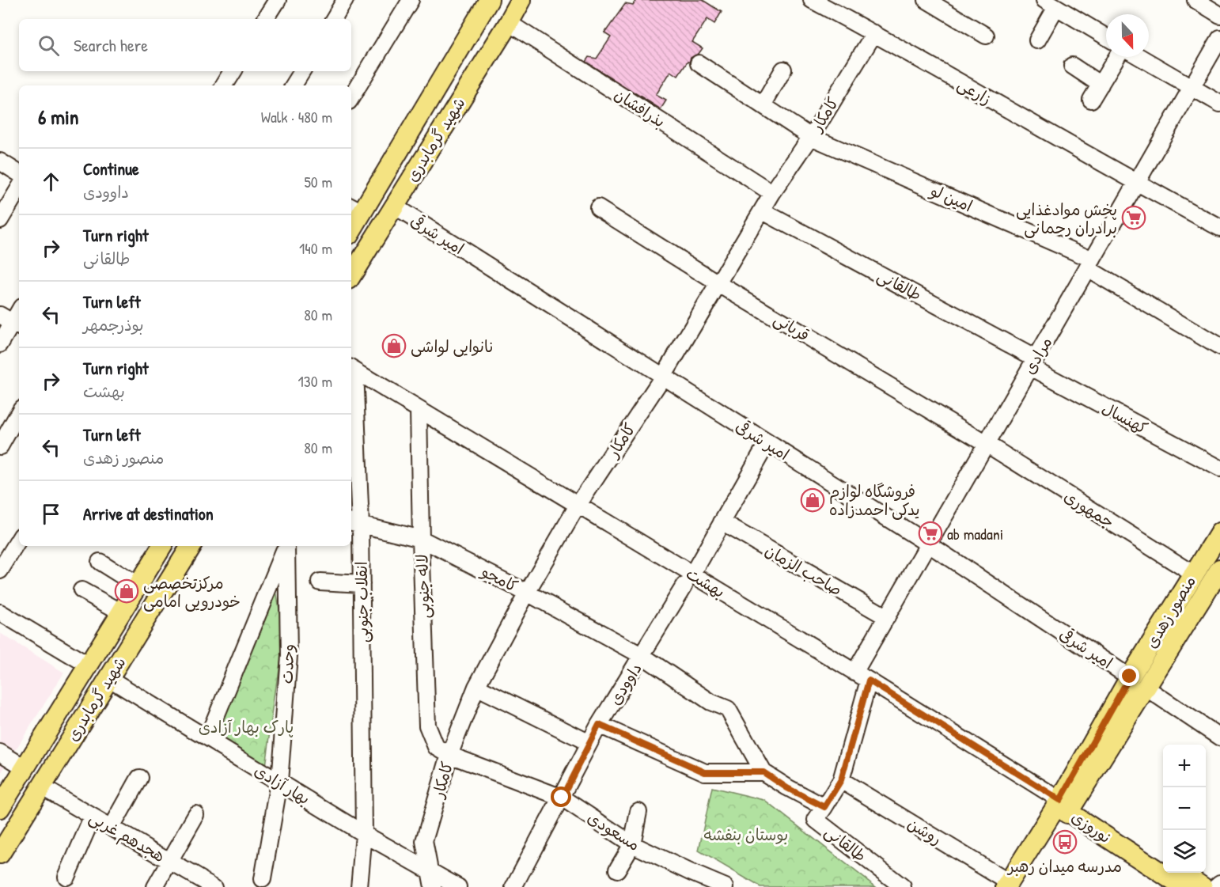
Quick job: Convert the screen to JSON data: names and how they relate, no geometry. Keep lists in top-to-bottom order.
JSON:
{
  "streets": {
    "main road": ["شهید گرمابدری", "منصور زهدی", "نوروزی"],
    "street": [
      "زارعی",
      "بذرافشان",
      "کامکار",
      "امین لو",
      "امیر شرقی",
      "طالقانی",
      "قربانی",
      "مرادی",
      "کهنسال",
      "جمهوری",
      "صاحب الزمان",
      "کامجو",
      "بهشت",
      "لاله جنوبی",
      "انقلاب جنوبی",
      "وحدت",
      "داوودی",
      "بهار آزادی",
      "مسعودی",
      "روشن",
      "هجدهم غربی"
    ]
  },
  "crossings": [
    ["زارعی", "کامکار"],
    ["زارعی", "مرادی"],
    ["بذرافشان", "کامکار"],
    ["بذرافشان", "شهید گرمابدری"],
    ["کامکار", "امین لو"],
    ["کامکار", "امیر شرقی"],
    ["کامکار", "طالقانی"],
    ["کامکار", "قربانی"],
    ["کامکار", "کامجو"],
    ["کامکار", "بهشت"],
    ["کامکار", "لاله جنوبی"],
    ["کامکار", "بهار آزادی"],
    ["کامکار", "مسعودی"],
    ["شهید گرمابدری", "امیر شرقی"],
    ["شهید گرمابدری", "بهار آزادی"],
    ["شهید گرمابدری", "هجدهم غربی"],
    ["امین لو", "مرادی"],
    ["امیر شرقی", "مرادی"],
    ["امیر شرقی", "منصور زهدی"],
    ["امیر شرقی", "داوودی"],
    ["طالقانی", "مرادی"],
    ["طالقانی", "کهنسال"],
    ["قربانی", "مرادی"],
    ["قربانی", "جمهوری"],
    ["مرادی", "کهنسال"],
    ["مرادی", "جمهوری"],
    ["مرادی", "صاحب الزمان"],
    ["مرادی", "بهشت"],
    ["جمهوری", "منصور زهدی"],
    ["صاحب الزمان", "داوودی"],
    ["کامجو", "لاله جنوبی"],
    ["کامجو", "انقلاب جنوبی"],
    ["کامجو", "داوودی"],
    ["بهشت", "لاله جنوبی"],
    ["بهشت", "انقلاب جنوبی"],
    ["بهشت", "منصور زهدی"],
    ["بهشت", "داوودی"],
    ["بهشت", "نوروزی"],
    ["لاله جنوبی", "مسعودی"],
    ["انقلاب جنوبی", "بهار آزادی"],
    ["منصور زهدی", "نوروزی"],
    ["منصور زهدی", "روشن"],
    ["وحدت", "بهار آزادی"],
    ["داوودی", "مسعودی"]
  ],
  "parks": ["پارک بهار آزادی", "بوستان بنفشه"],
  "places": {
    "supermarket": ["پخش موادغذایی برادران رحمانی", "ab madani"],
    "shop": ["نانوایی لواشی", "فروشگاه لوازم یدکی احمدزاده", "مرکزتخصصی خودرویی امامی"],
    "bus stop": ["مدرسه میدان رهبر"]
  },
  "north": "bottom",
  "page": {
    "search": "Search here",
    "heading": ["6 min", "Walk · 480 m"],
    "list": [
      ["Continue", "داوودی", "50 m"],
      ["Turn right", "طالقانی", "140 m"],
      ["Turn left", "بوذرجمهر", "80 m"],
      ["Turn right", "بهشت", "130 m"],
      ["Turn left", "منصور زهدی", "80 m"],
      "Arrive at destination"
    ],
    "map_buttons": ["+", "−"]
  }
}
